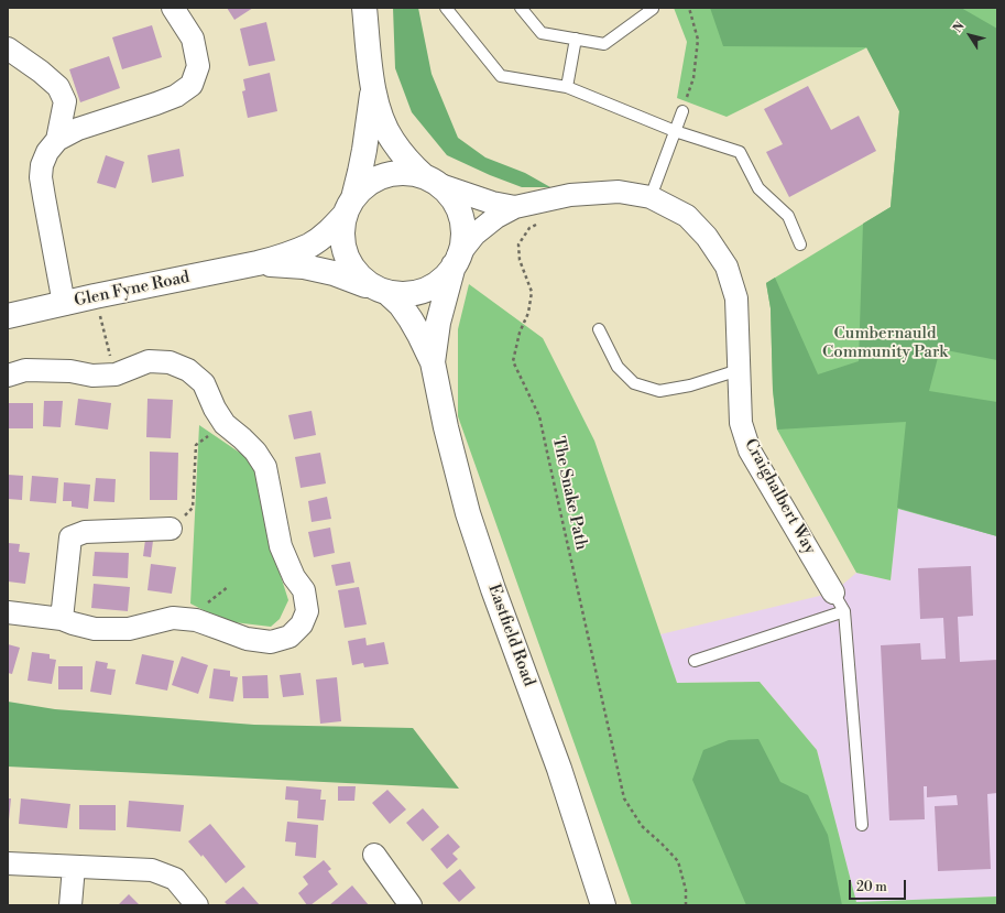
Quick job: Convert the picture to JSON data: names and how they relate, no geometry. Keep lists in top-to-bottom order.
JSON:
{
  "streets": {
    "street": ["Glen Fyne Road", "Craighalbert Way", "Eastfield Road"],
    "path": ["The Snake Path"]
  },
  "crossings": [
    ["Glen Fyne Road", "Craighalbert Way"],
    ["Glen Fyne Road", "Eastfield Road"],
    ["Craighalbert Way", "Eastfield Road"]
  ],
  "parks": ["Cumbernauld Community Park"],
  "scale_bar": "20 m",
  "north": "top left"
}
